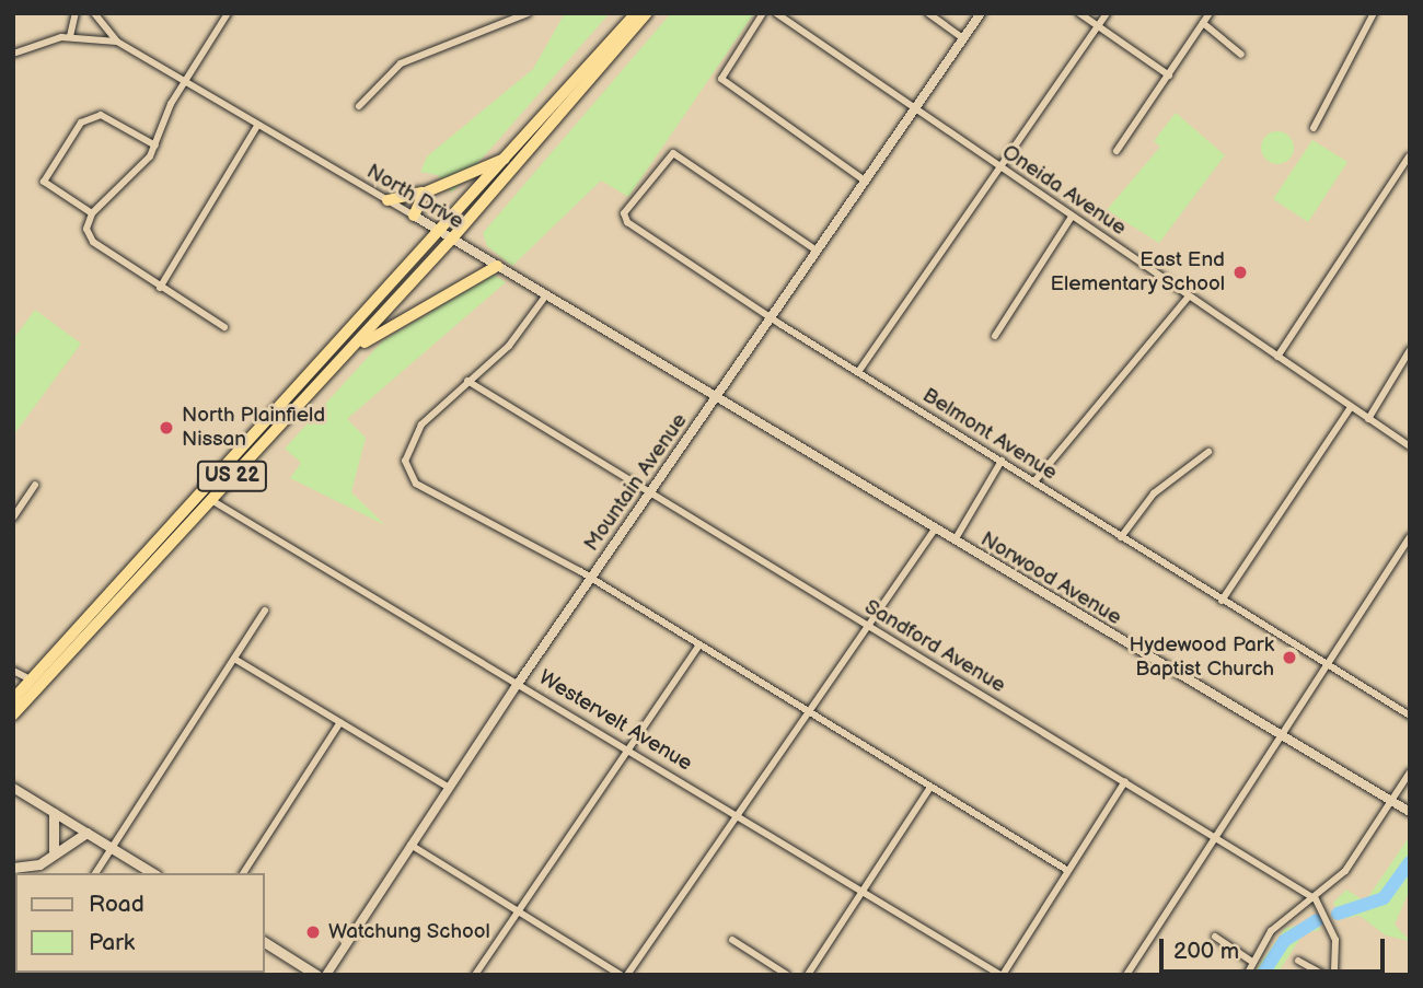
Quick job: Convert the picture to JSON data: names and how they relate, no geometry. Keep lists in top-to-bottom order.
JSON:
{
  "streets": {
    "highway": ["US 22"],
    "street": [
      "Oneida Avenue",
      "North Drive",
      "Belmont Avenue",
      "Mountain Avenue",
      "Norwood Avenue",
      "Sandford Avenue",
      "Westervelt Avenue"
    ]
  },
  "crossings": [
    ["Oneida Avenue", "Mountain Avenue"],
    ["North Drive", "US 22"],
    ["North Drive", "Mountain Avenue"],
    ["North Drive", "Norwood Avenue"],
    ["Belmont Avenue", "Mountain Avenue"],
    ["US 22", "Westervelt Avenue"],
    ["Mountain Avenue", "Norwood Avenue"],
    ["Mountain Avenue", "Sandford Avenue"],
    ["Mountain Avenue", "Westervelt Avenue"]
  ],
  "places": [
    "East End Elementary School",
    "North Plainfield Nissan",
    "Hydewood Park Baptist Church",
    "Watchung School"
  ],
  "legend": ["Road", "Park"],
  "scale_bar": "200 m"
}
